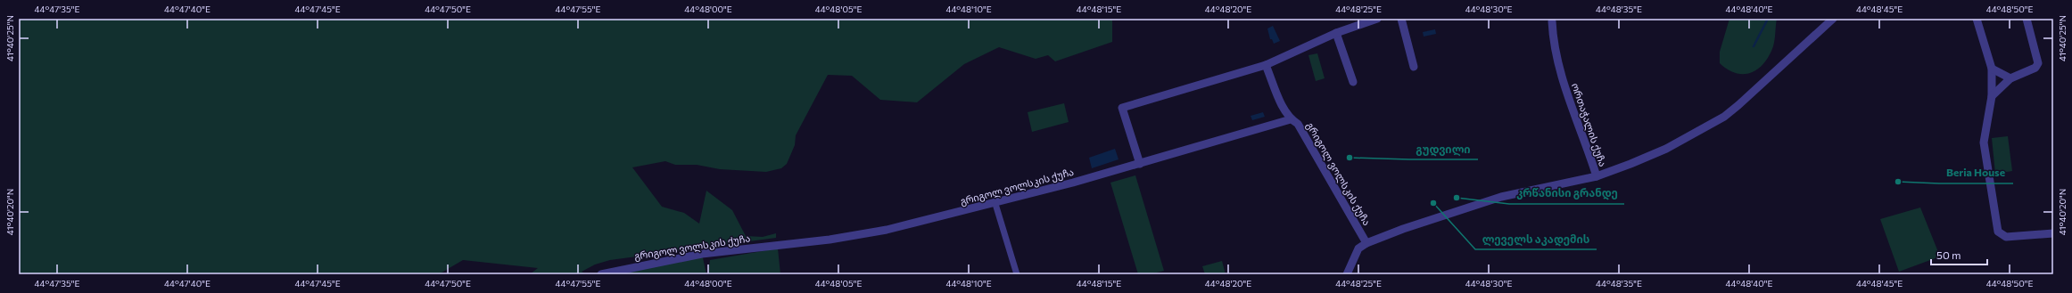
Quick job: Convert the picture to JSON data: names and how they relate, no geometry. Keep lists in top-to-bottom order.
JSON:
{
  "streets": {
    "street": ["ორთაჭალის ქუჩა", "გრიგოლ ვოლსკის ქუჩა"]
  },
  "places": [
    "გუდვილი",
    "Beria House",
    "კრწანისი გრანდე",
    "ლეველს აკადემის"
  ],
  "scale_bar": "50 m",
  "coordinates": [
    "44°47'35\"E",
    "44°47'40\"E",
    "44°47'45\"E",
    "44°47'50\"E",
    "44°47'55\"E",
    "44°48'00\"E",
    "44°48'05\"E",
    "44°48'10\"E",
    "44°48'15\"E",
    "44°48'20\"E",
    "44°48'25\"E",
    "44°48'30\"E",
    "44°48'35\"E",
    "44°48'40\"E",
    "44°48'45\"E",
    "44°48'50\"E",
    "41°40'25\"N",
    "41°40'20\"N"
  ]
}
